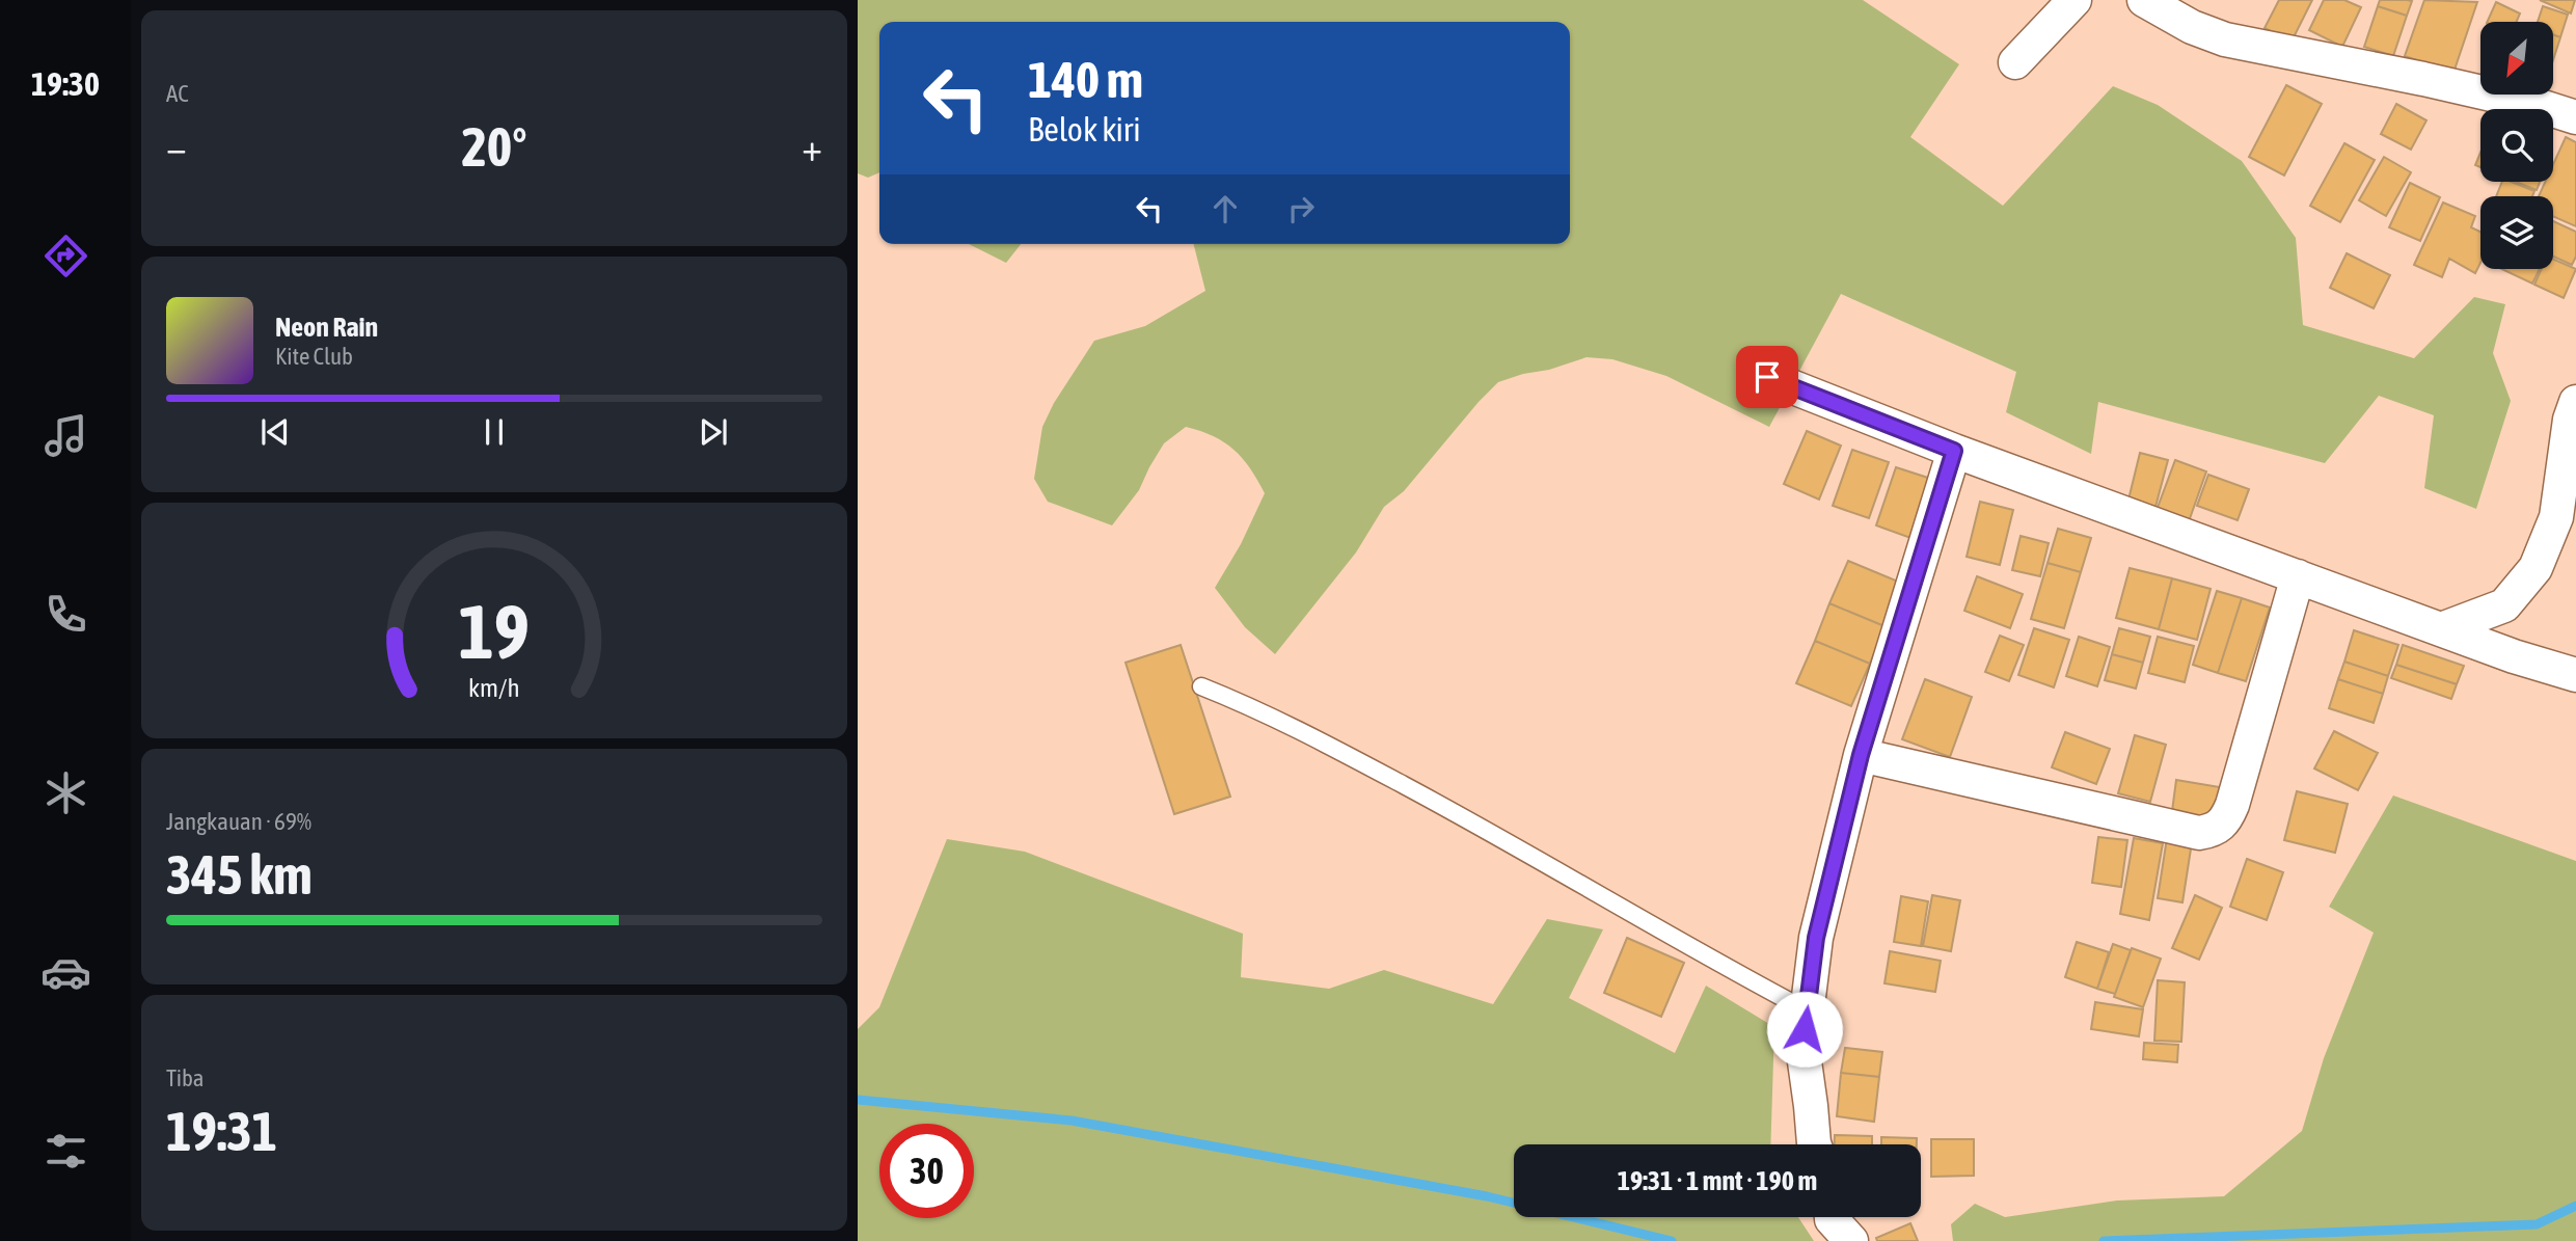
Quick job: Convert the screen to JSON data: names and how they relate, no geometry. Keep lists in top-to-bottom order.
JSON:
{
  "north": "bottom left",
  "page": {
    "tabs": "19:30",
    "tile": [
      "AC",
      ["Jangkauan · 69%", "345 km"],
      ["Tiba", "19:31"]
    ],
    "turn": ["140 m", "Belok kiri"],
    "heat": ["−", "20°", "+"],
    "song": ["Neon Rain", "Kite Club"],
    "limit": "30",
    "trip": "19:31 · 1 mnt · 190 m",
    "gauge": ["19", "km/h"]
  }
}
